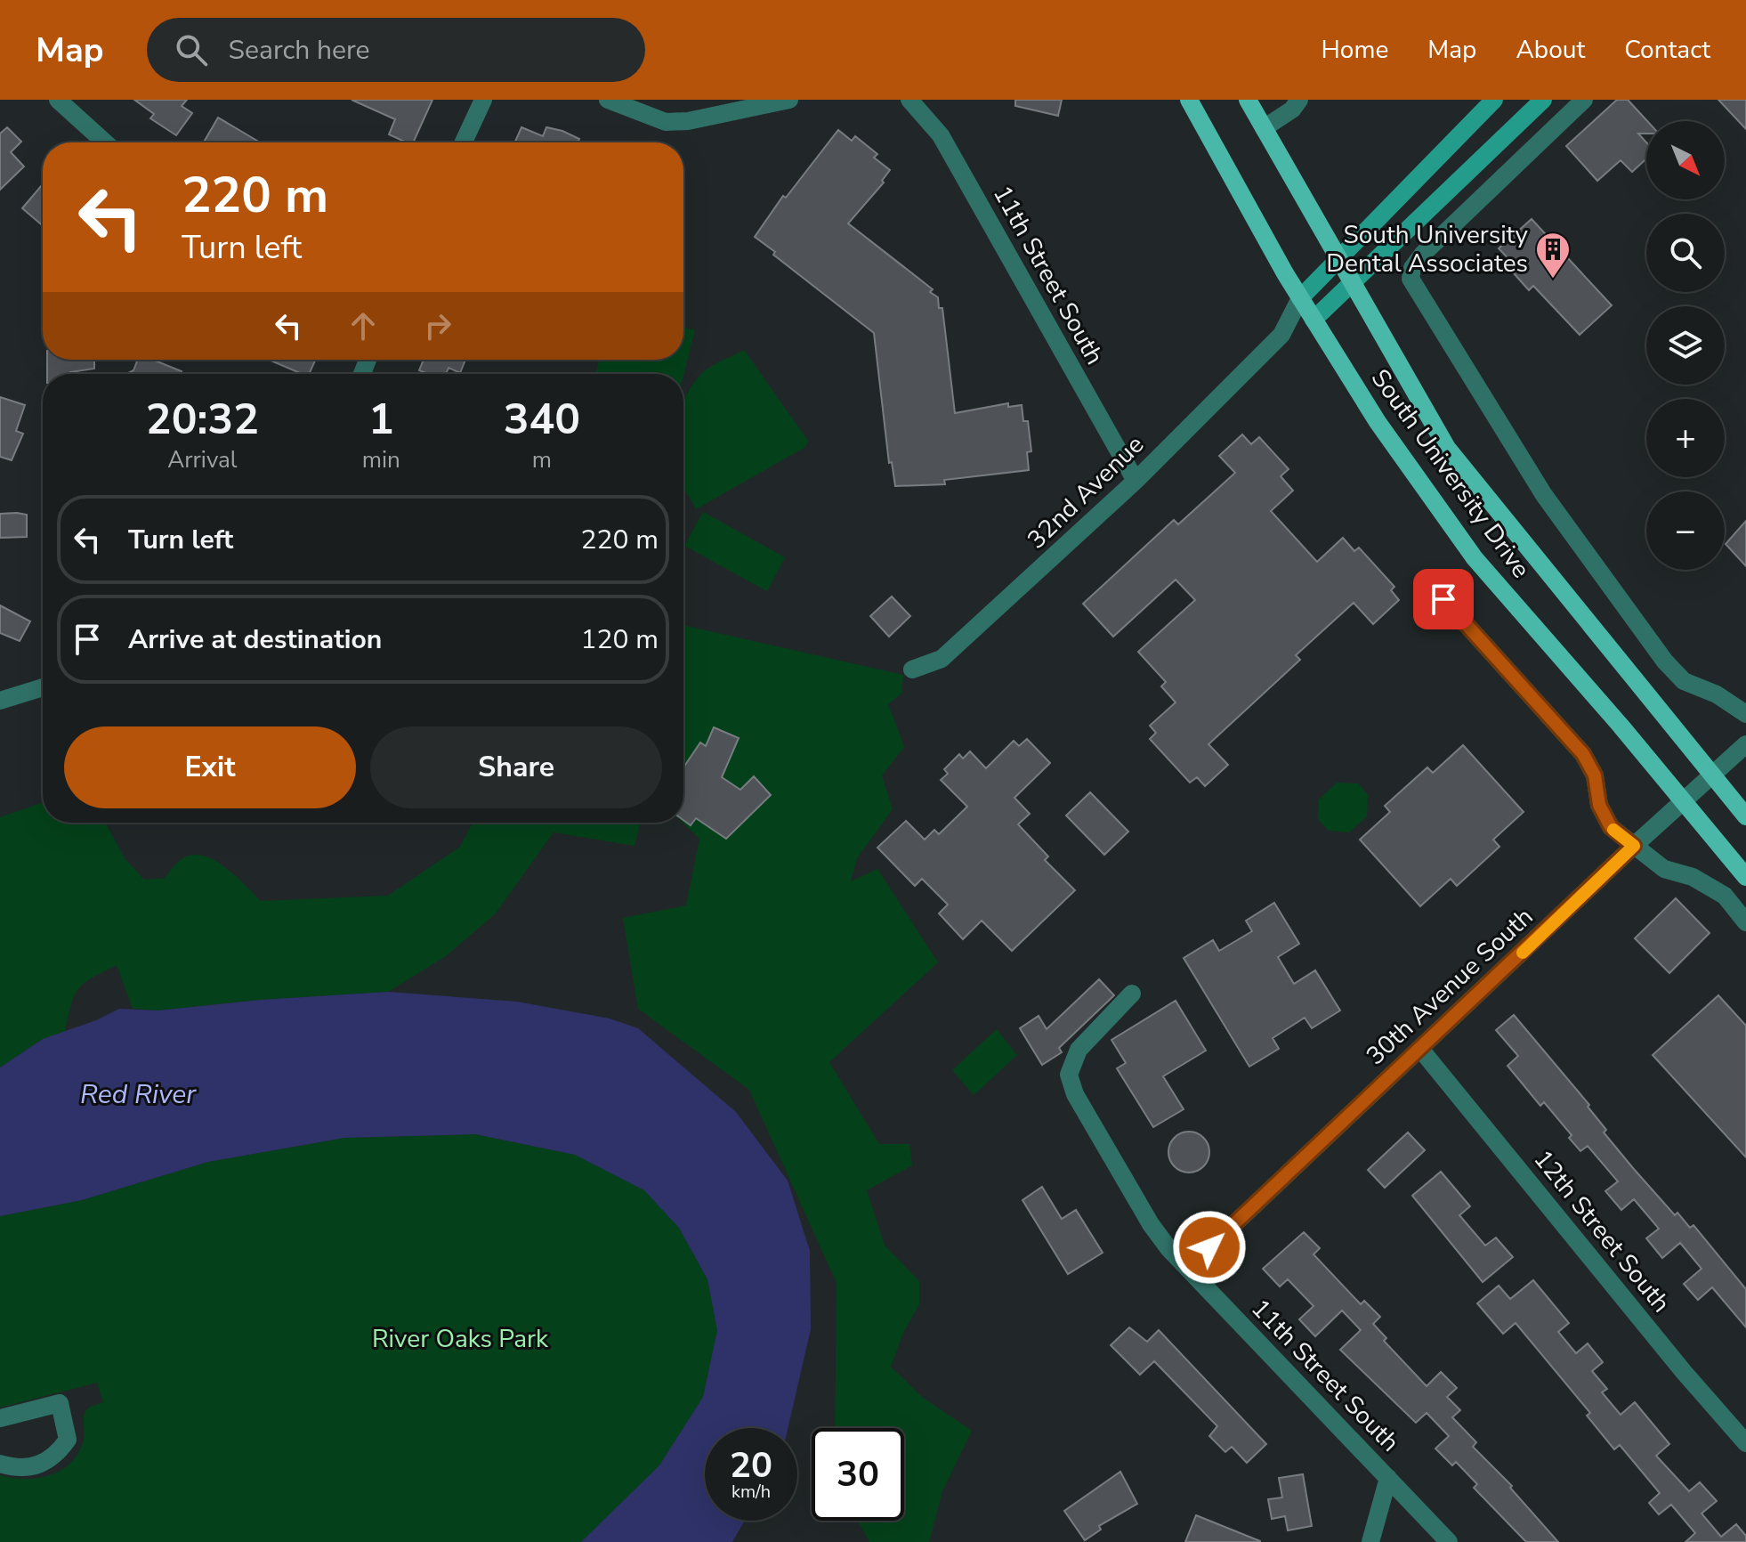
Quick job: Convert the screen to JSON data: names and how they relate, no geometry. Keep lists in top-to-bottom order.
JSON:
{
  "streets": {
    "main road": ["South University Drive", "32nd Avenue"],
    "street": ["11th Street South", "30th Avenue South", "12th Street South"]
  },
  "crossings": [
    ["11th Street South", "32nd Avenue"],
    ["11th Street South", "30th Avenue South"],
    ["South University Drive", "32nd Avenue"],
    ["South University Drive", "30th Avenue South"],
    ["30th Avenue South", "12th Street South"]
  ],
  "water": ["Red River"],
  "parks": ["River Oaks Park"],
  "places": {
    "building": ["South University Dental Associates"]
  },
  "north": "bottom right",
  "page": {
    "header": "Map",
    "search": "Search here",
    "nav": [
      "Home",
      "Map",
      "About",
      "Contact"
    ],
    "map_buttons": ["+", "−"],
    "turn": ["220 m", "Turn left"],
    "eta": [
      "20:32",
      "Arrival",
      "1",
      "min",
      "340",
      "m"
    ],
    "list": [
      {
        "name": "Turn left",
        "value": "220 m"
      },
      {
        "name": "Arrive at destination",
        "value": "120 m"
      }
    ],
    "buttons": ["Exit", "Share"],
    "speed": "20 km/h",
    "limit": "30"
  }
}
